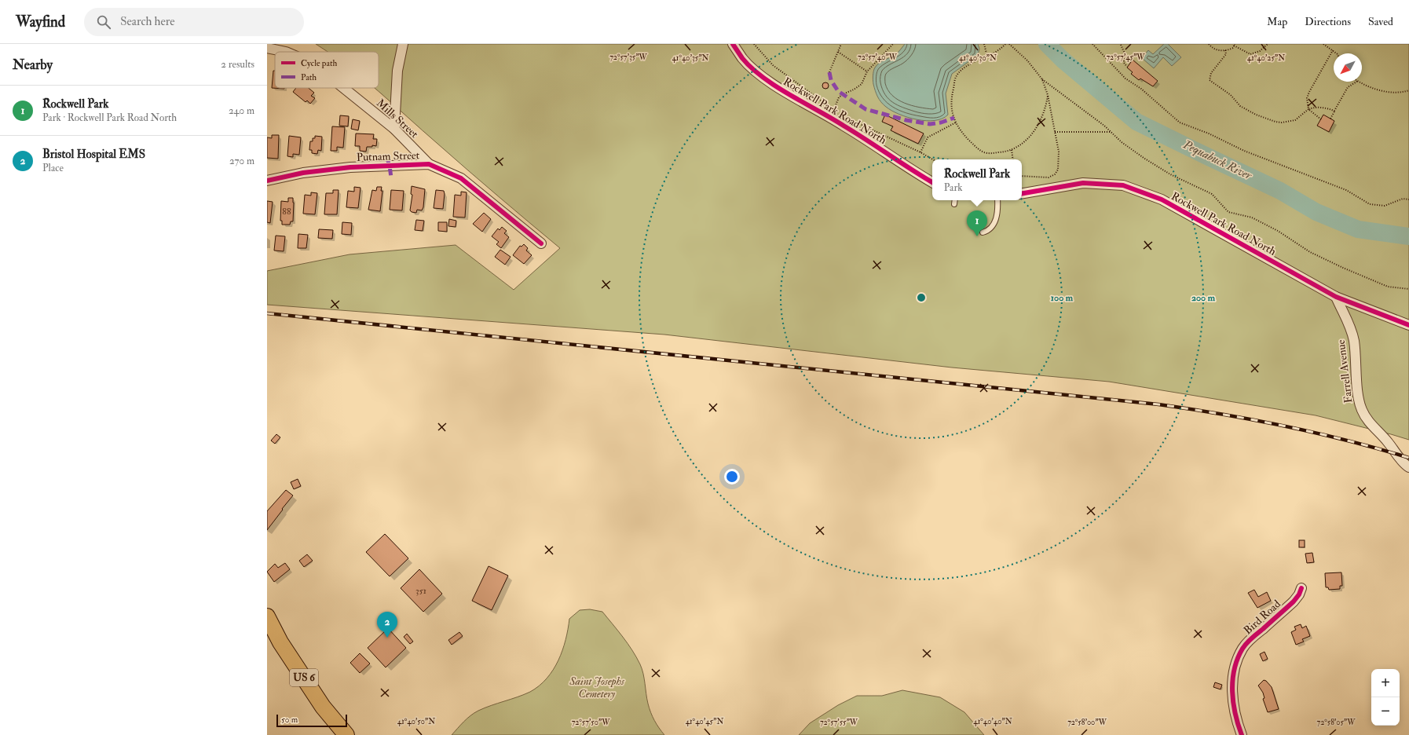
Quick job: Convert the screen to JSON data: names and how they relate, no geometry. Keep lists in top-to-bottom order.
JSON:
{
  "streets": {
    "highway": ["US 6"],
    "street": [
      "Rockwell Park Road North",
      "Mills Street",
      "Putnam Street",
      "Farrell Avenue",
      "Bird Road"
    ]
  },
  "crossings": [
    ["Rockwell Park Road North", "Farrell Avenue"],
    ["Mills Street", "Putnam Street"]
  ],
  "water": ["Pequabuck River"],
  "parks": ["Saint Josephs Cemetery"],
  "house_numbers": ["88", "351"],
  "legend": ["Cycle path", "Path"],
  "scale_bar": "50 m",
  "north": "bottom left",
  "page": {
    "header": "Wayfind",
    "search": "Search here",
    "nav": ["Map", "Directions", "Saved"],
    "heading": ["Nearby", "2 results"],
    "list": [
      {
        "mark": "1",
        "name": "Rockwell Park",
        "note": "Park · Rockwell Park Road North",
        "value": "240 m"
      },
      {
        "mark": "2",
        "name": "Bristol Hospital EMS",
        "note": "Place",
        "value": "270 m"
      }
    ],
    "popup": ["Rockwell Park", "Park"],
    "pins": ["1", "2"],
    "map_buttons": ["+", "−"],
    "scale": "50 m"
  },
  "coordinates": [
    "72°57'35\"W",
    "72°57'40\"W",
    "72°57'45\"W",
    "41°40'25\"N",
    "41°40'35\"N",
    "41°40'30\"N",
    "41°40'50\"N",
    "41°40'45\"N",
    "41°40'40\"N",
    "72°57'50\"W",
    "72°57'55\"W",
    "72°58'00\"W",
    "72°58'05\"W"
  ],
  "rings": ["100 m", "200 m"]
}
